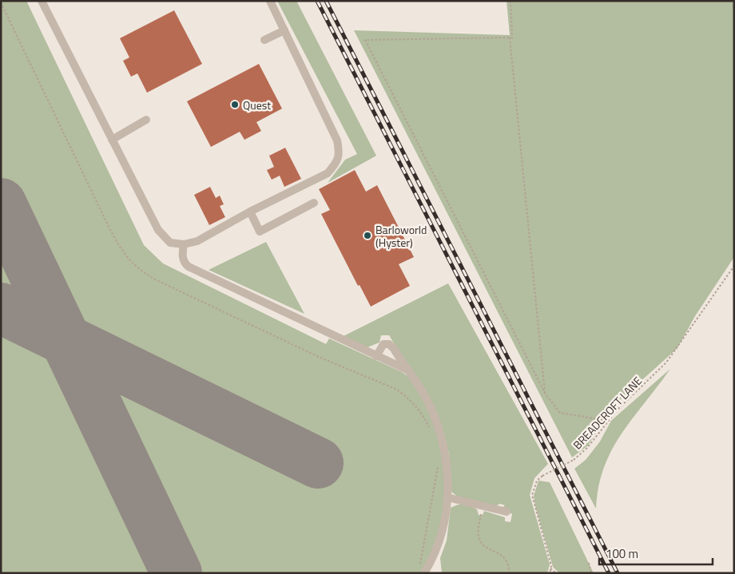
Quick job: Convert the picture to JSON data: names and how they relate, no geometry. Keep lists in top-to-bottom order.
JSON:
{
  "streets": {
    "path": ["BREADCROFT LANE"]
  },
  "places": ["Quest", "Barloworld (Hyster)"],
  "scale_bar": "100 m"
}
